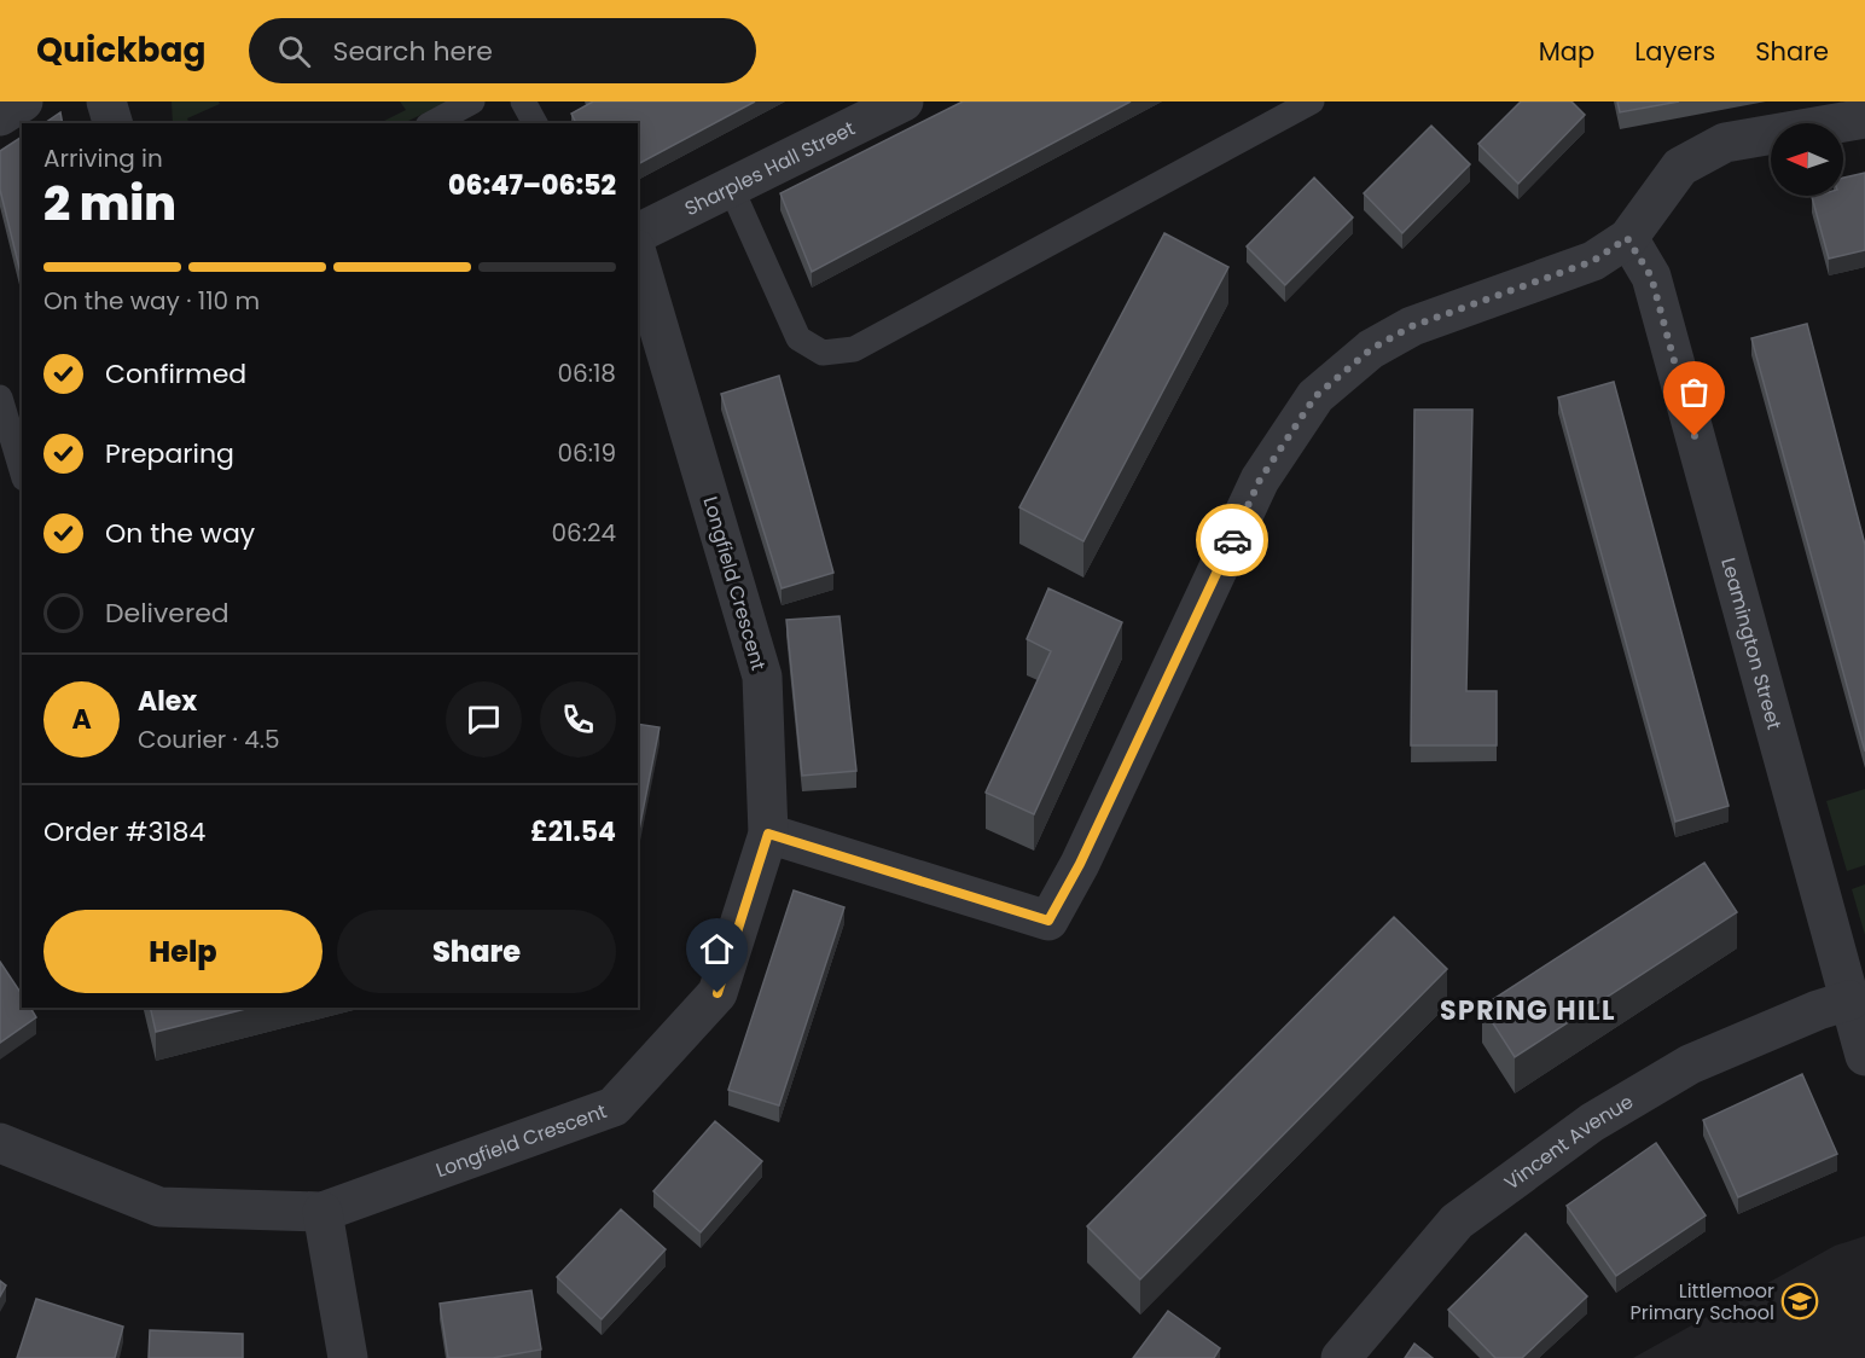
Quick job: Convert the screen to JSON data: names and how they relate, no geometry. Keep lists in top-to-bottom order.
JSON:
{
  "streets": {
    "street": [
      "Sharples Hall Street",
      "Longfield Crescent",
      "Leamington Street",
      "Vincent Avenue"
    ]
  },
  "crossings": [
    ["Leamington Street", "Vincent Avenue"]
  ],
  "districts": ["SPRING HILL"],
  "places": {
    "school or university": ["Littlemoor Primary School"]
  },
  "north": "left",
  "page": {
    "header": "Quickbag",
    "search": "Search here",
    "nav": ["Map", "Layers", "Share"],
    "heading": ["2 min", "Arriving in", "06:47–06:52"],
    "panel": [
      "Alex",
      "Courier · 4.5",
      "Order #3184",
      "£21.54"
    ],
    "bar": "On the way · 110 m",
    "list": [
      ["Confirmed", "06:18"],
      ["Preparing", "06:19"],
      ["On the way", "06:24"],
      "Delivered"
    ],
    "round": "A",
    "buttons": ["Help", "Share"]
  }
}
